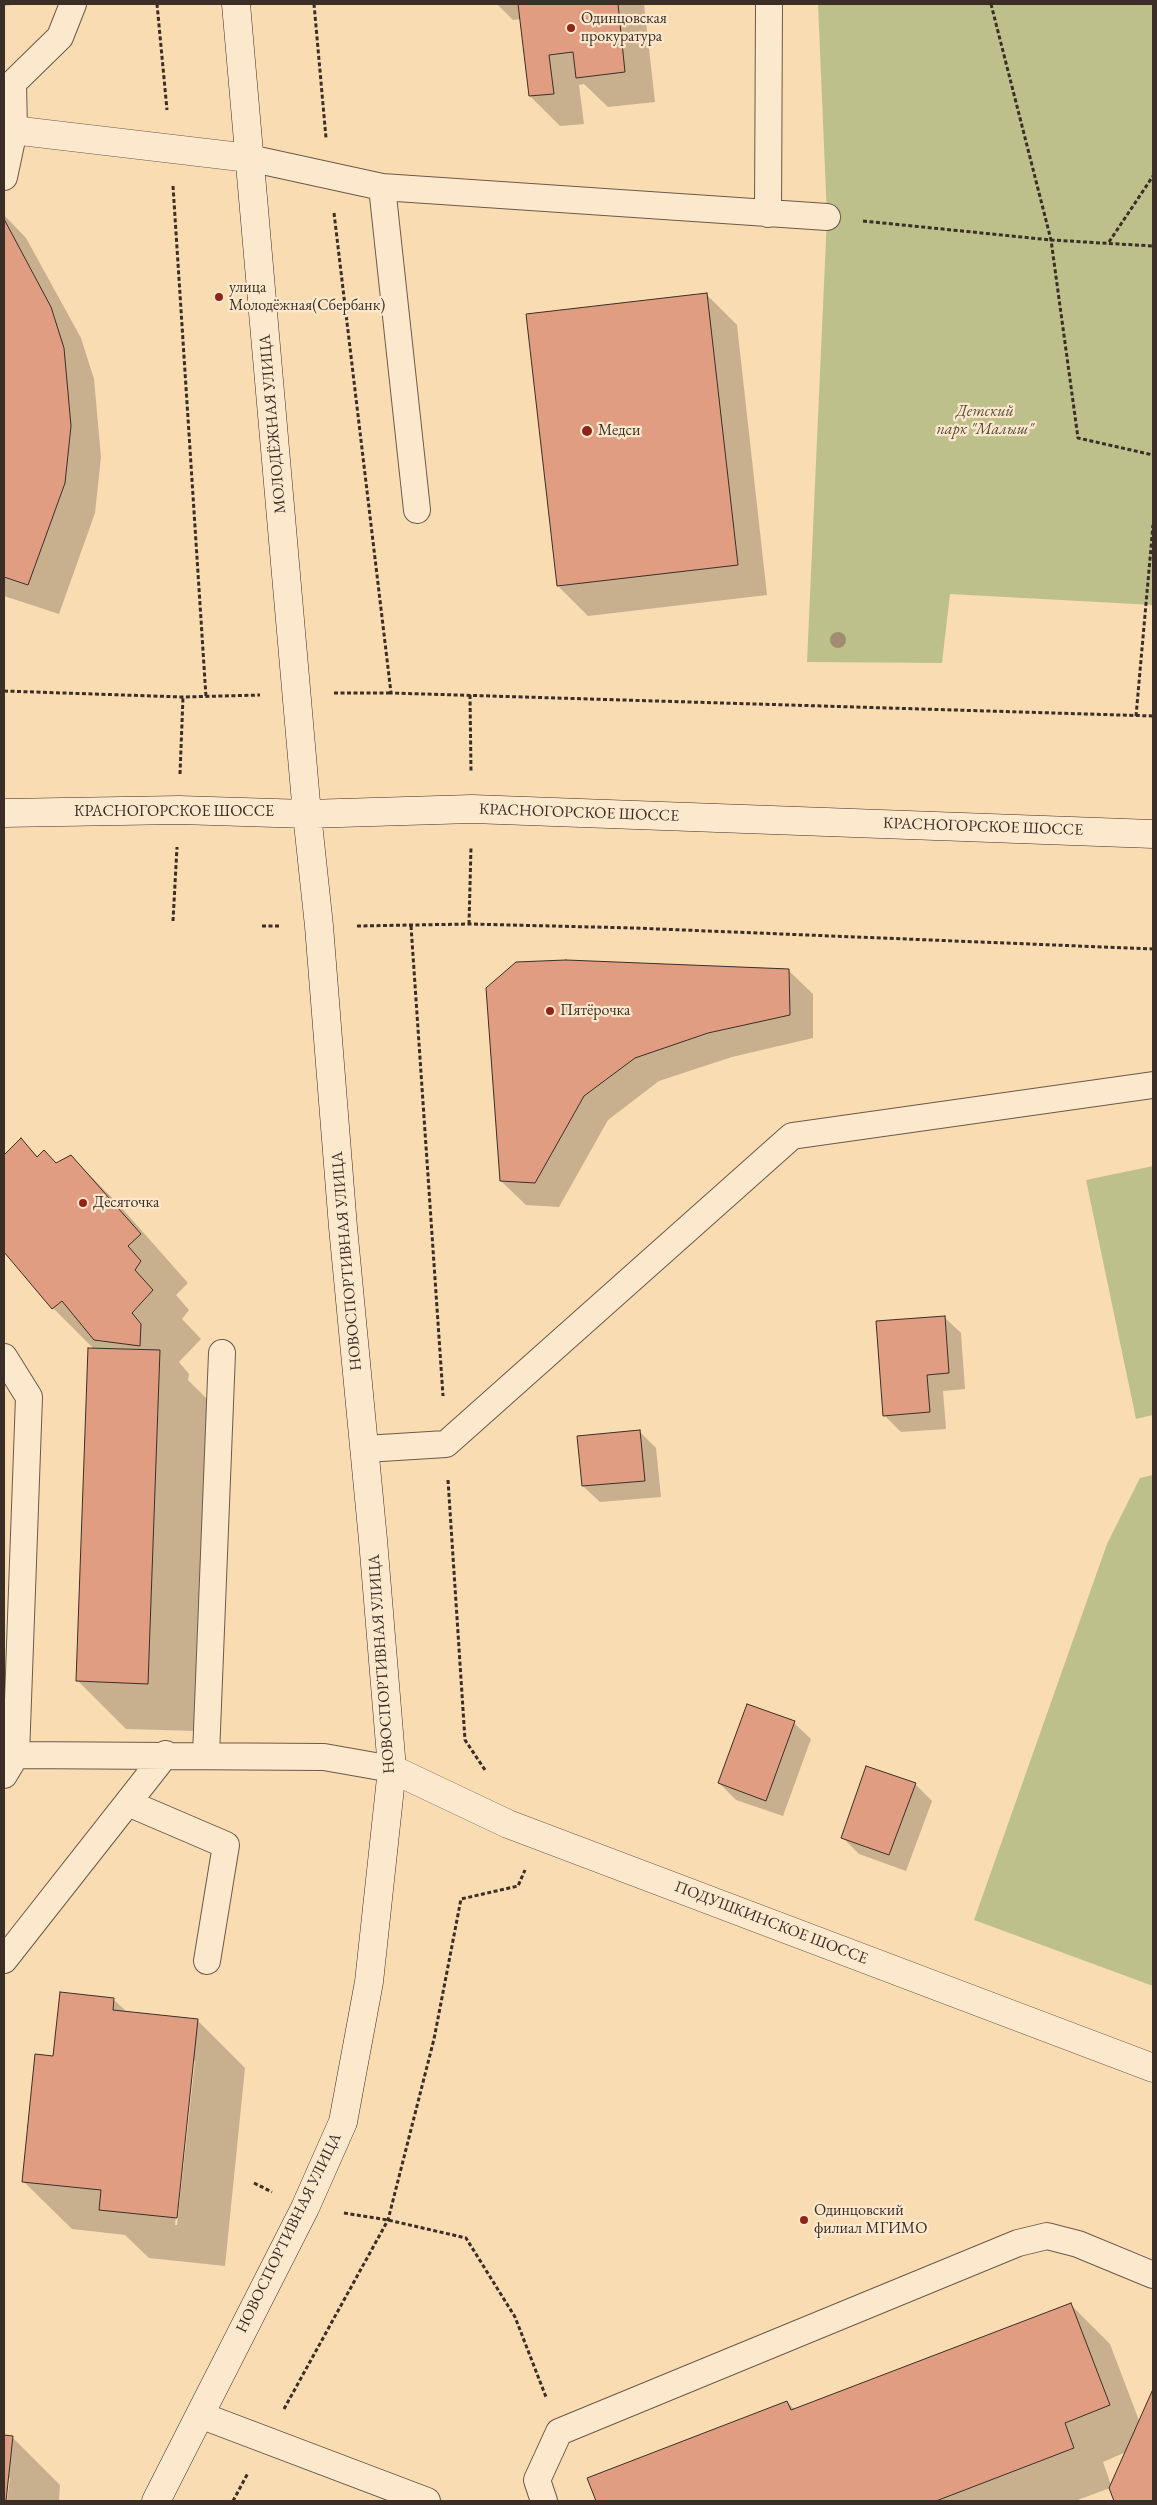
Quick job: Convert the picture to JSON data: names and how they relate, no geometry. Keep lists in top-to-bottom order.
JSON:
{
  "streets": {
    "main road": [
      "МОЛОДЁЖНАЯ УЛИЦА",
      "КРАСНОГОРСКОЕ ШОССЕ",
      "НОВОСПОРТИВНАЯ УЛИЦА",
      "ПОДУШКИНСКОЕ ШОССЕ"
    ]
  },
  "crossings": [
    ["МОЛОДЁЖНАЯ УЛИЦА", "КРАСНОГОРСКОЕ ШОССЕ"],
    ["МОЛОДЁЖНАЯ УЛИЦА", "НОВОСПОРТИВНАЯ УЛИЦА"],
    ["КРАСНОГОРСКОЕ ШОССЕ", "НОВОСПОРТИВНАЯ УЛИЦА"],
    ["НОВОСПОРТИВНАЯ УЛИЦА", "ПОДУШКИНСКОЕ ШОССЕ"]
  ],
  "parks": ["Детский парк \"Малыш\""],
  "places": [
    "Одинцовская прокуратура",
    "улица Молодёжная(Сбербанк)",
    "Медси",
    "Пятёрочка",
    "Десяточка",
    "Одинцовский филиал МГИМО"
  ]
}
